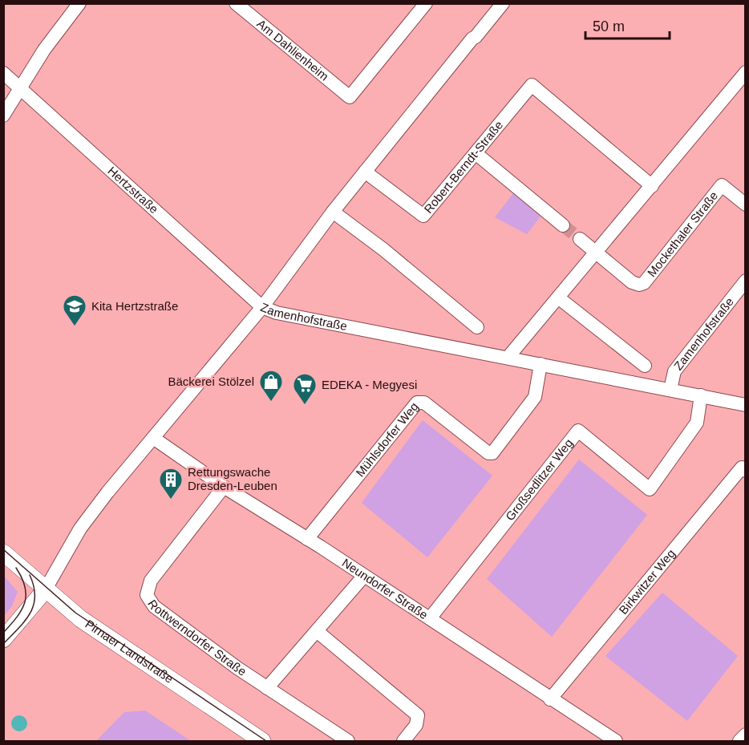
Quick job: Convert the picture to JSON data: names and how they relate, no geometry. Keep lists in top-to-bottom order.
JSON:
{
  "streets": {
    "street": [
      "Am Dahlienheim",
      "Robert-Berndt-Straße",
      "Hertzstraße",
      "Mockethaler Straße",
      "Zamenhofstraße",
      "Mühlsdorfer Weg",
      "Großsedlitzer Weg",
      "Birkwitzer Weg",
      "Neundorfer Straße",
      "Rottwerndorfer Straße",
      "Pirnaer Landstraße"
    ]
  },
  "crossings": [
    ["Hertzstraße", "Zamenhofstraße"],
    ["Zamenhofstraße", "Mühlsdorfer Weg"],
    ["Zamenhofstraße", "Großsedlitzer Weg"],
    ["Zamenhofstraße", "Neundorfer Straße"],
    ["Zamenhofstraße", "Pirnaer Landstraße"],
    ["Mühlsdorfer Weg", "Neundorfer Straße"],
    ["Großsedlitzer Weg", "Neundorfer Straße"],
    ["Birkwitzer Weg", "Neundorfer Straße"],
    ["Neundorfer Straße", "Rottwerndorfer Straße"]
  ],
  "places": {
    "school or university": ["Kita Hertzstraße"],
    "shop": ["Bäckerei Stölzel"],
    "supermarket": ["EDEKA - Megyesi"],
    "building": ["Rettungswache Dresden-Leuben"]
  },
  "scale_bar": "50 m"
}
